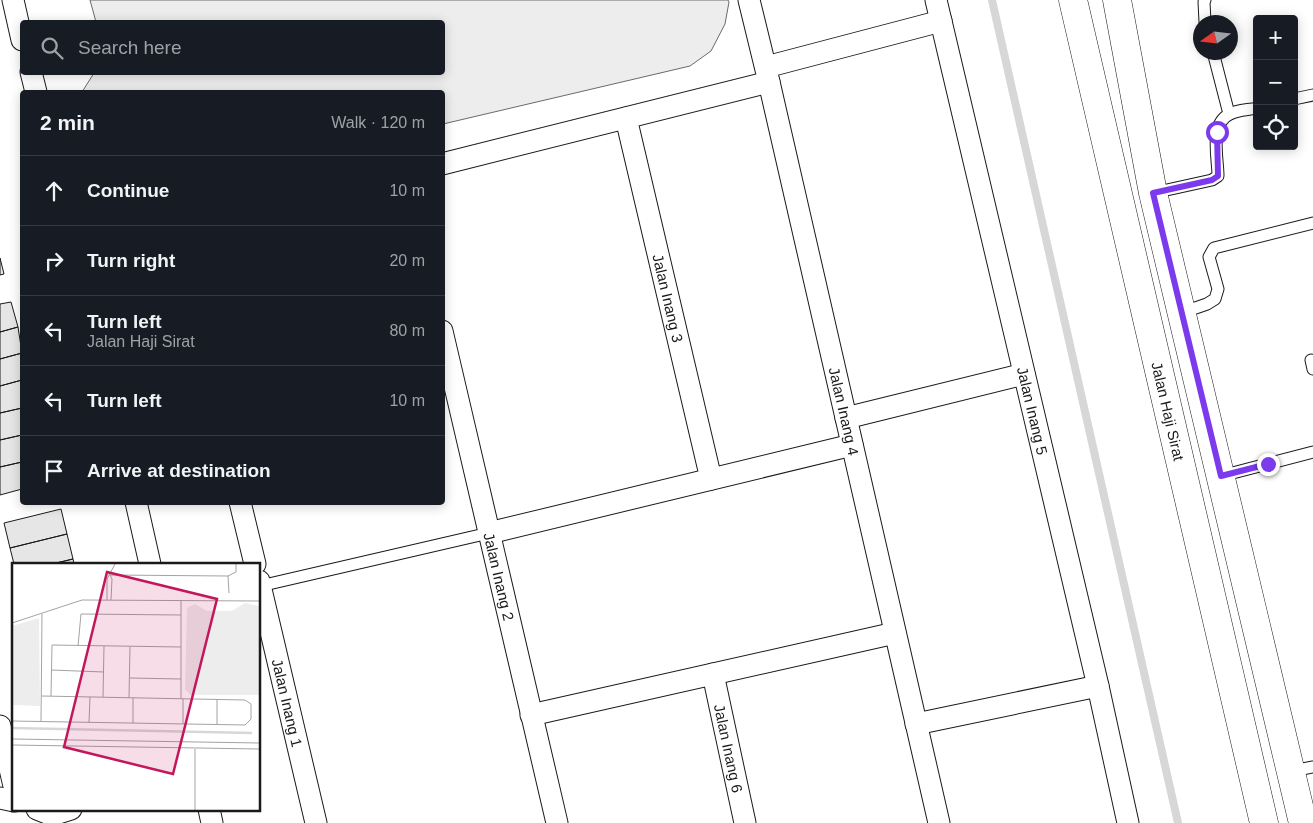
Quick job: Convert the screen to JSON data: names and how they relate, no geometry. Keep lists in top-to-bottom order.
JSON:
{
  "streets": {
    "main road": ["Jalan Haji Sirat"],
    "street": [
      "Jalan Inang 3",
      "Jalan Inang 4",
      "Jalan Inang 5",
      "Jalan Inang 2",
      "Jalan Inang 1",
      "Jalan Inang 6"
    ]
  },
  "north": "left",
  "page": {
    "map_buttons": ["+", "−"],
    "search": "Search here",
    "heading": ["2 min", "Walk · 120 m"],
    "list": [
      ["Continue", "10 m"],
      ["Turn right", "20 m"],
      ["Turn left", "Jalan Haji Sirat", "80 m"],
      ["Turn left", "10 m"],
      "Arrive at destination"
    ]
  }
}
